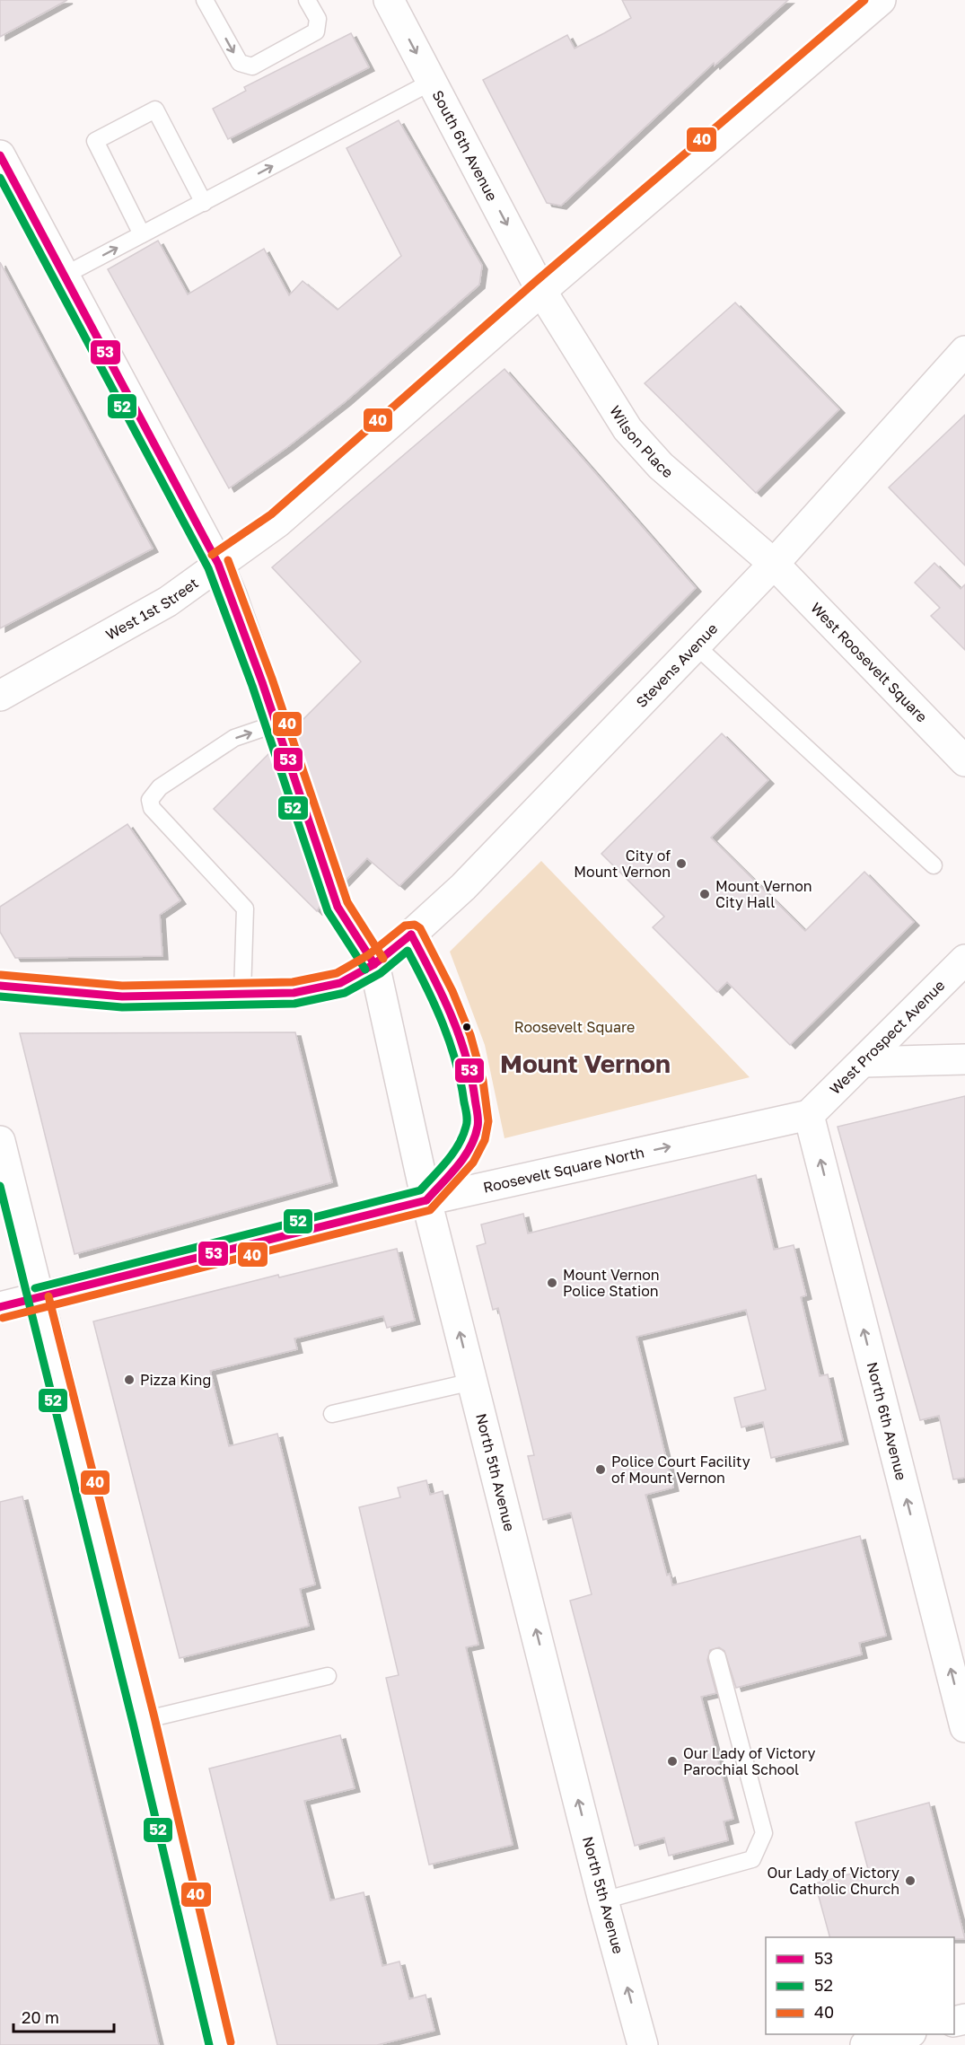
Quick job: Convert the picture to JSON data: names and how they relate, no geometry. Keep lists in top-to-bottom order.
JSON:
{
  "streets": {
    "street": [
      "South 6th Avenue",
      "Wilson Place",
      "West 1st Street",
      "West Roosevelt Square",
      "Stevens Avenue",
      "West Prospect Avenue",
      "Roosevelt Square North",
      "North 6th Avenue",
      "North 5th Avenue"
    ]
  },
  "crossings": [
    ["South 6th Avenue", "Wilson Place"],
    ["South 6th Avenue", "West 1st Street"],
    ["Wilson Place", "West 1st Street"],
    ["Wilson Place", "West Roosevelt Square"],
    ["Wilson Place", "Stevens Avenue"],
    ["West Roosevelt Square", "Stevens Avenue"],
    ["Stevens Avenue", "North 5th Avenue"],
    ["West Prospect Avenue", "Roosevelt Square North"],
    ["West Prospect Avenue", "North 6th Avenue"],
    ["Roosevelt Square North", "North 6th Avenue"],
    ["Roosevelt Square North", "North 5th Avenue"]
  ],
  "one_way": [
    "South 6th Avenue",
    "Roosevelt Square North",
    "North 6th Avenue",
    "North 5th Avenue"
  ],
  "districts": ["Mount Vernon"],
  "parks": ["Roosevelt Square"],
  "places": [
    "City of Mount Vernon",
    "Mount Vernon City Hall",
    "Mount Vernon Police Station",
    "Pizza King",
    "Police Court Facility of Mount Vernon",
    "Our Lady of Victory Parochial School",
    "Our Lady of Victory Catholic Church"
  ],
  "lines": ["transit line 40", "transit line 53", "transit line 52"],
  "legend": ["53", "52", "40"],
  "scale_bar": "20 m"
}
